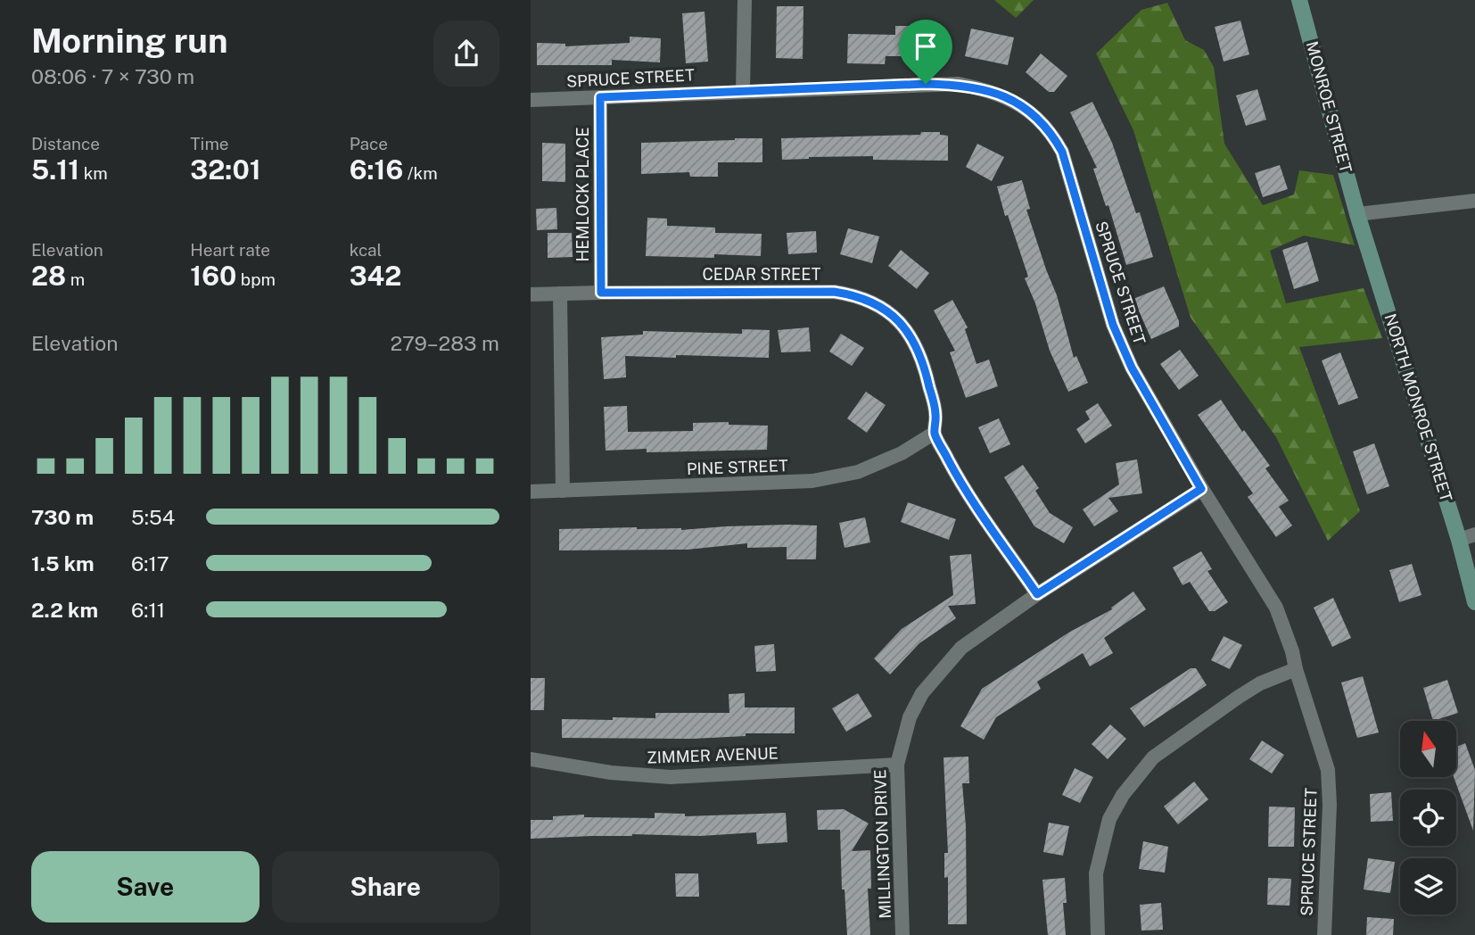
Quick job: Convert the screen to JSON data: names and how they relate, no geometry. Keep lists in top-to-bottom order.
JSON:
{
  "streets": {
    "main road": ["MONROE STREET", "NORTH MONROE STREET"],
    "street": [
      "SPRUCE STREET",
      "HEMLOCK PLACE",
      "CEDAR STREET",
      "PINE STREET",
      "ZIMMER AVENUE",
      "MILLINGTON DRIVE"
    ]
  },
  "crossings": [
    ["SPRUCE STREET", "HEMLOCK PLACE"],
    ["SPRUCE STREET", "MILLINGTON DRIVE"],
    ["MONROE STREET", "NORTH MONROE STREET"],
    ["HEMLOCK PLACE", "CEDAR STREET"],
    ["CEDAR STREET", "PINE STREET"],
    ["CEDAR STREET", "MILLINGTON DRIVE"],
    ["ZIMMER AVENUE", "MILLINGTON DRIVE"]
  ],
  "north": "top",
  "page": {
    "heading": ["Morning run", "08:06 · 7 × 730 m"],
    "stats": [
      ["Distance", "5.11 km"],
      ["Time", "32:01"],
      ["Pace", "6:16 /km"],
      ["Elevation", "28 m"],
      ["Heart rate", "160 bpm"],
      ["kcal", "342"]
    ],
    "chart": ["Elevation", "279–283 m"],
    "list": [
      {
        "name": "730 m",
        "note": "5:54"
      },
      {
        "name": "1.5 km",
        "note": "6:17"
      },
      {
        "name": "2.2 km",
        "note": "6:11"
      }
    ],
    "buttons": ["Save", "Share"]
  }
}
